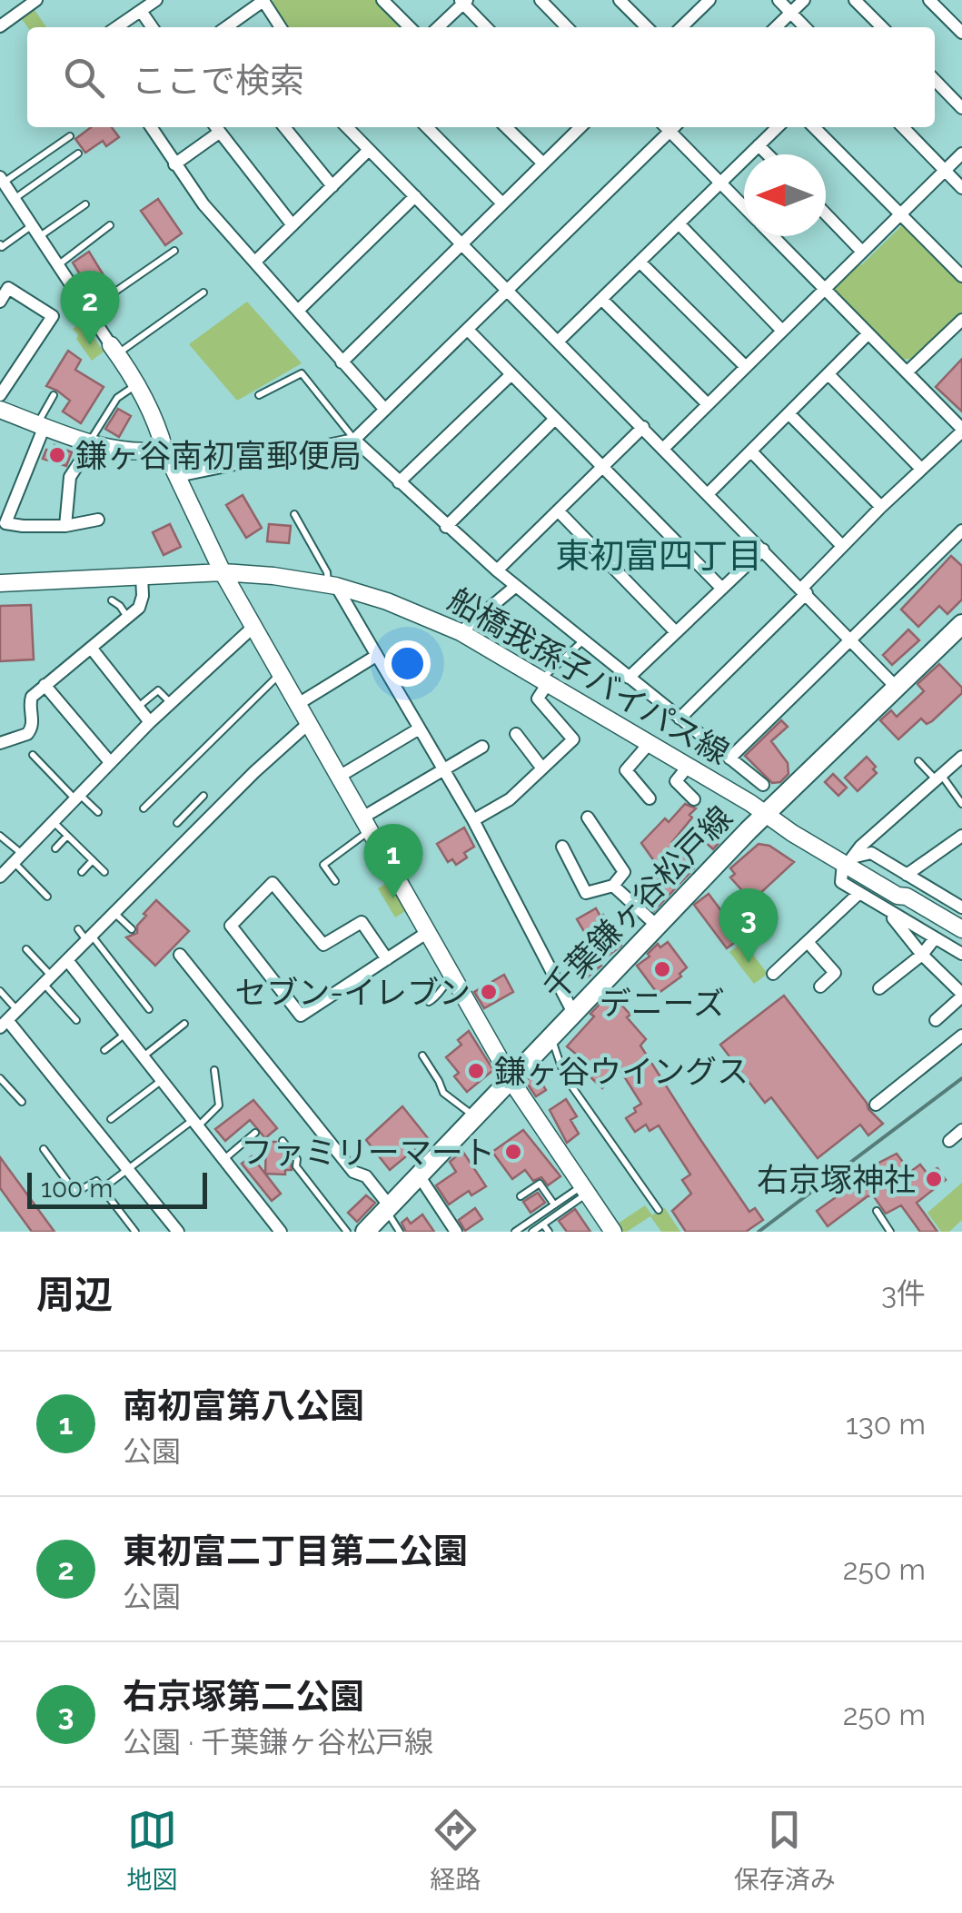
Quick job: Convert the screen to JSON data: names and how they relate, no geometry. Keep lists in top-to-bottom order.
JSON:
{
  "streets": {
    "main road": ["千葉鎌ヶ谷松戸線"],
    "street": ["船橋我孫子バイパス線"]
  },
  "crossings": [
    ["船橋我孫子バイパス線", "千葉鎌ヶ谷松戸線"]
  ],
  "districts": ["東初富四丁目"],
  "places": [
    "鎌ヶ谷南初富郵便局",
    "デニーズ",
    "セブン-イレブン",
    "鎌ヶ谷ウイングス",
    "ファミリーマート",
    "右京塚神社"
  ],
  "scale_bar": "100 m",
  "north": "left",
  "page": {
    "search": "ここで検索",
    "pins": ["2", "1", "3"],
    "scale": "100 m",
    "heading": ["周辺", "3件"],
    "list": [
      {
        "mark": "1",
        "name": "南初富第八公園",
        "note": "公園",
        "value": "130 m"
      },
      {
        "mark": "2",
        "name": "東初富二丁目第二公園",
        "note": "公園",
        "value": "250 m"
      },
      {
        "mark": "3",
        "name": "右京塚第二公園",
        "note": "公園 · 千葉鎌ヶ谷松戸線",
        "value": "250 m"
      }
    ],
    "nav": ["地図", "経路", "保存済み"]
  }
}
